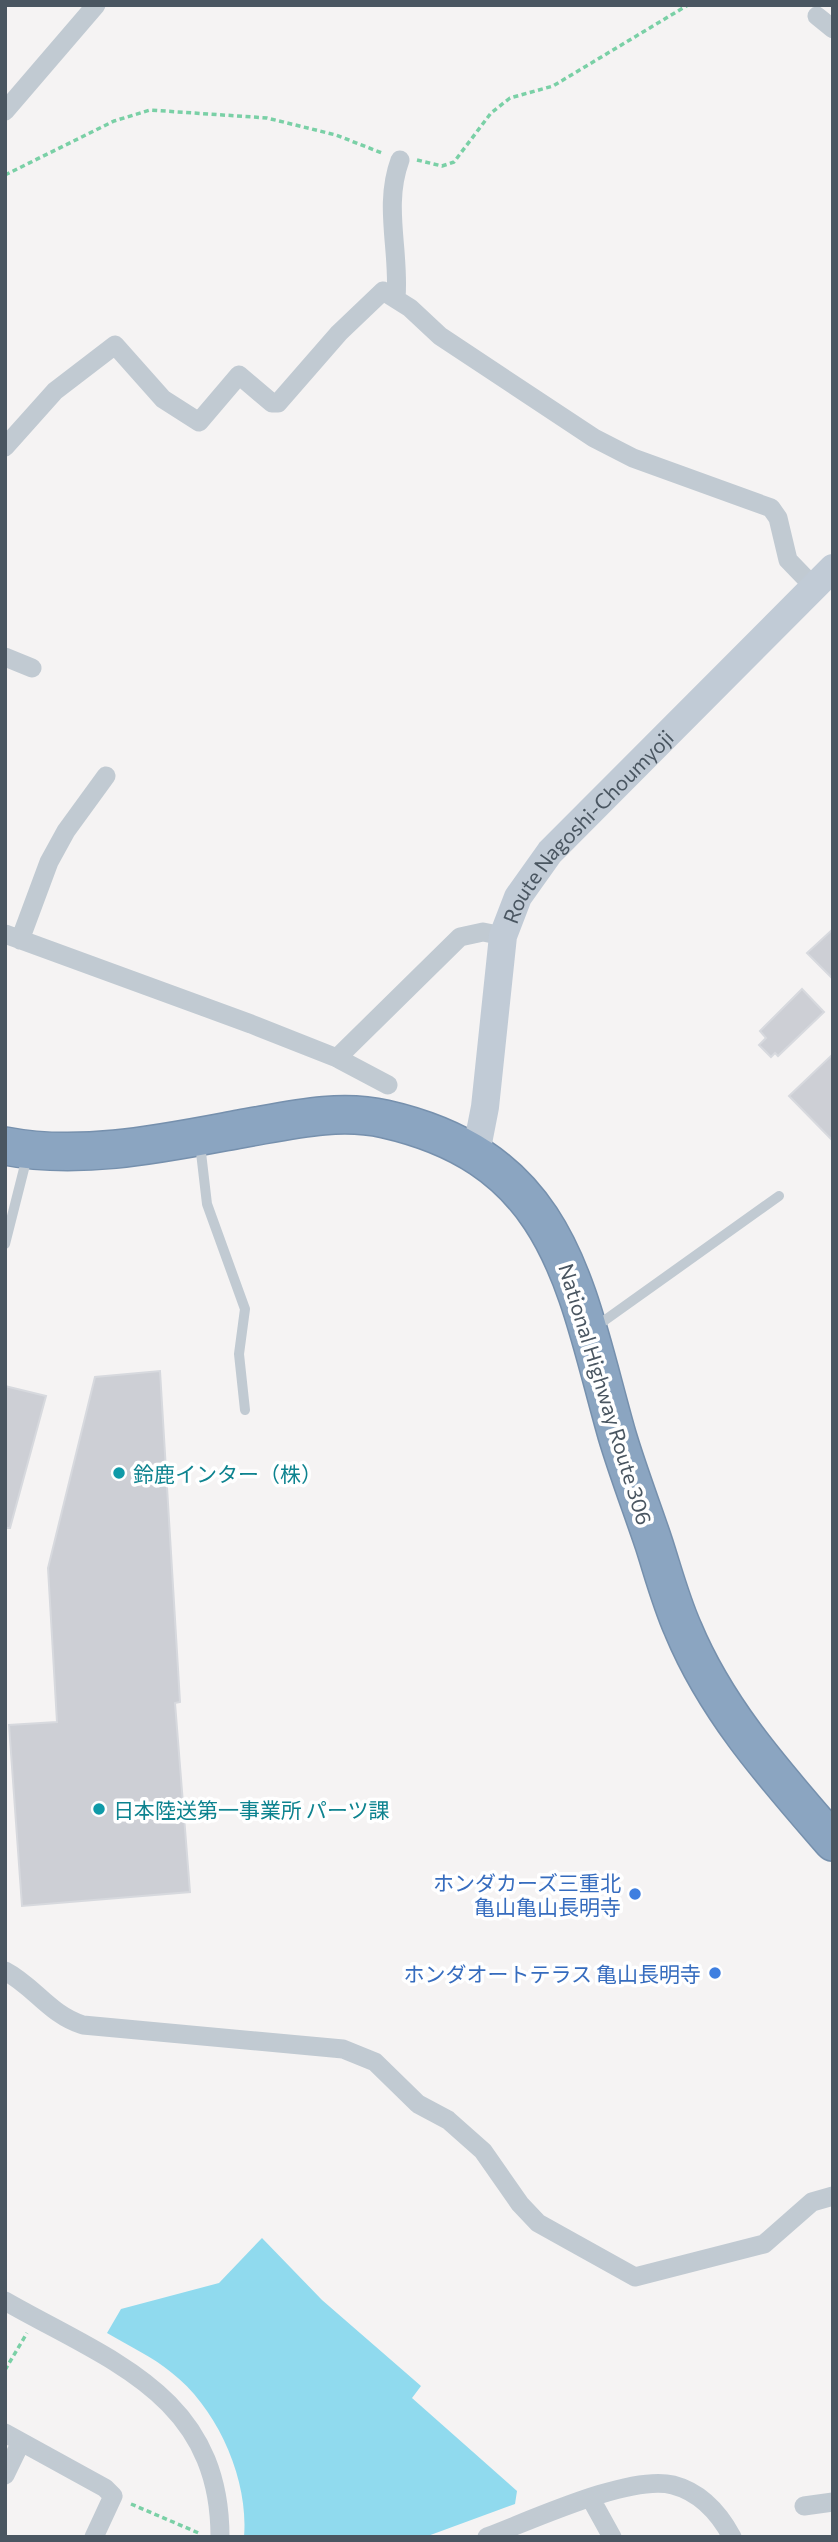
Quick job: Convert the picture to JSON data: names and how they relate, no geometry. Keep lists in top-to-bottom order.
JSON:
{
  "streets": {
    "highway": ["National Highway Route 306"],
    "main road": ["Route Nagoshi-Choumyoji"]
  },
  "crossings": [
    ["Route Nagoshi-Choumyoji", "National Highway Route 306"]
  ],
  "places": [
    "鈴鹿インター（株）",
    "日本陸送第一事業所 パーツ課",
    "ホンダカーズ三重北 亀山亀山長明寺",
    "ホンダオートテラス 亀山長明寺"
  ]
}
